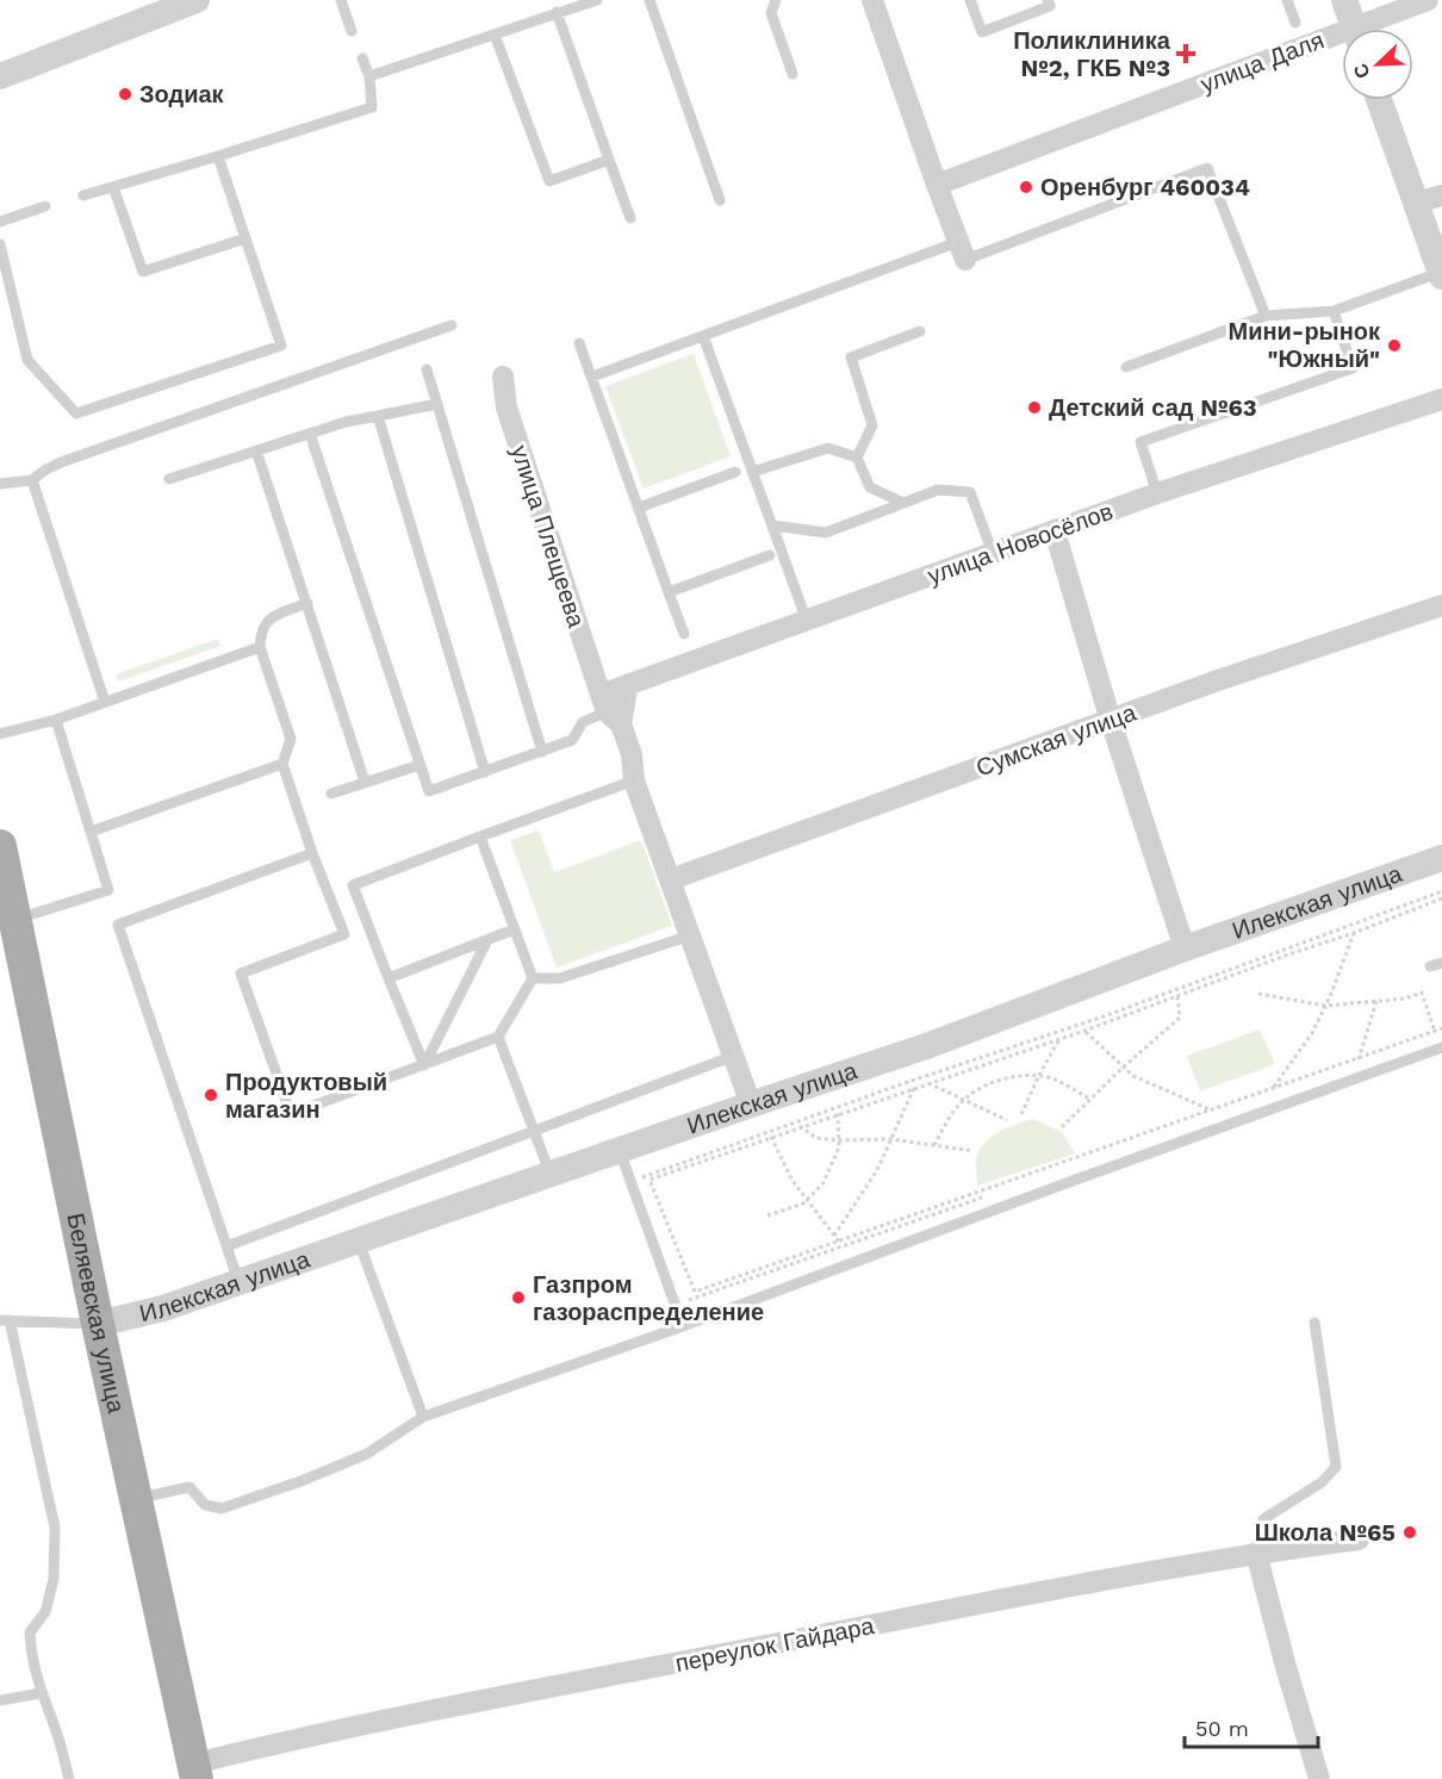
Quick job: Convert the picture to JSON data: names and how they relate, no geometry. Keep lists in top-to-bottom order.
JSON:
{
  "streets": {
    "main road": ["Беляевская улица"],
    "street": [
      "улица Даля",
      "улица Плещеева",
      "улица Новосёлов",
      "Сумская улица",
      "Илекская улица",
      "переулок Гайдара"
    ]
  },
  "crossings": [
    ["улица Плещеева", "улица Новосёлов"],
    ["улица Плещеева", "Сумская улица"],
    ["улица Плещеева", "Илекская улица"],
    ["Илекская улица", "Беляевская улица"],
    ["Беляевская улица", "переулок Гайдара"]
  ],
  "places": {
    "health": ["Поликлиника №2, ГКБ №3"],
    "other": [
      "Зодиак",
      "Оренбург 460034",
      "Мини-рынок \"Южный\"",
      "Детский сад №63",
      "Продуктовый магазин",
      "Газпром газораспределение",
      "Школа №65"
    ]
  },
  "scale_bar": "50 m",
  "north": "bottom left"
}
